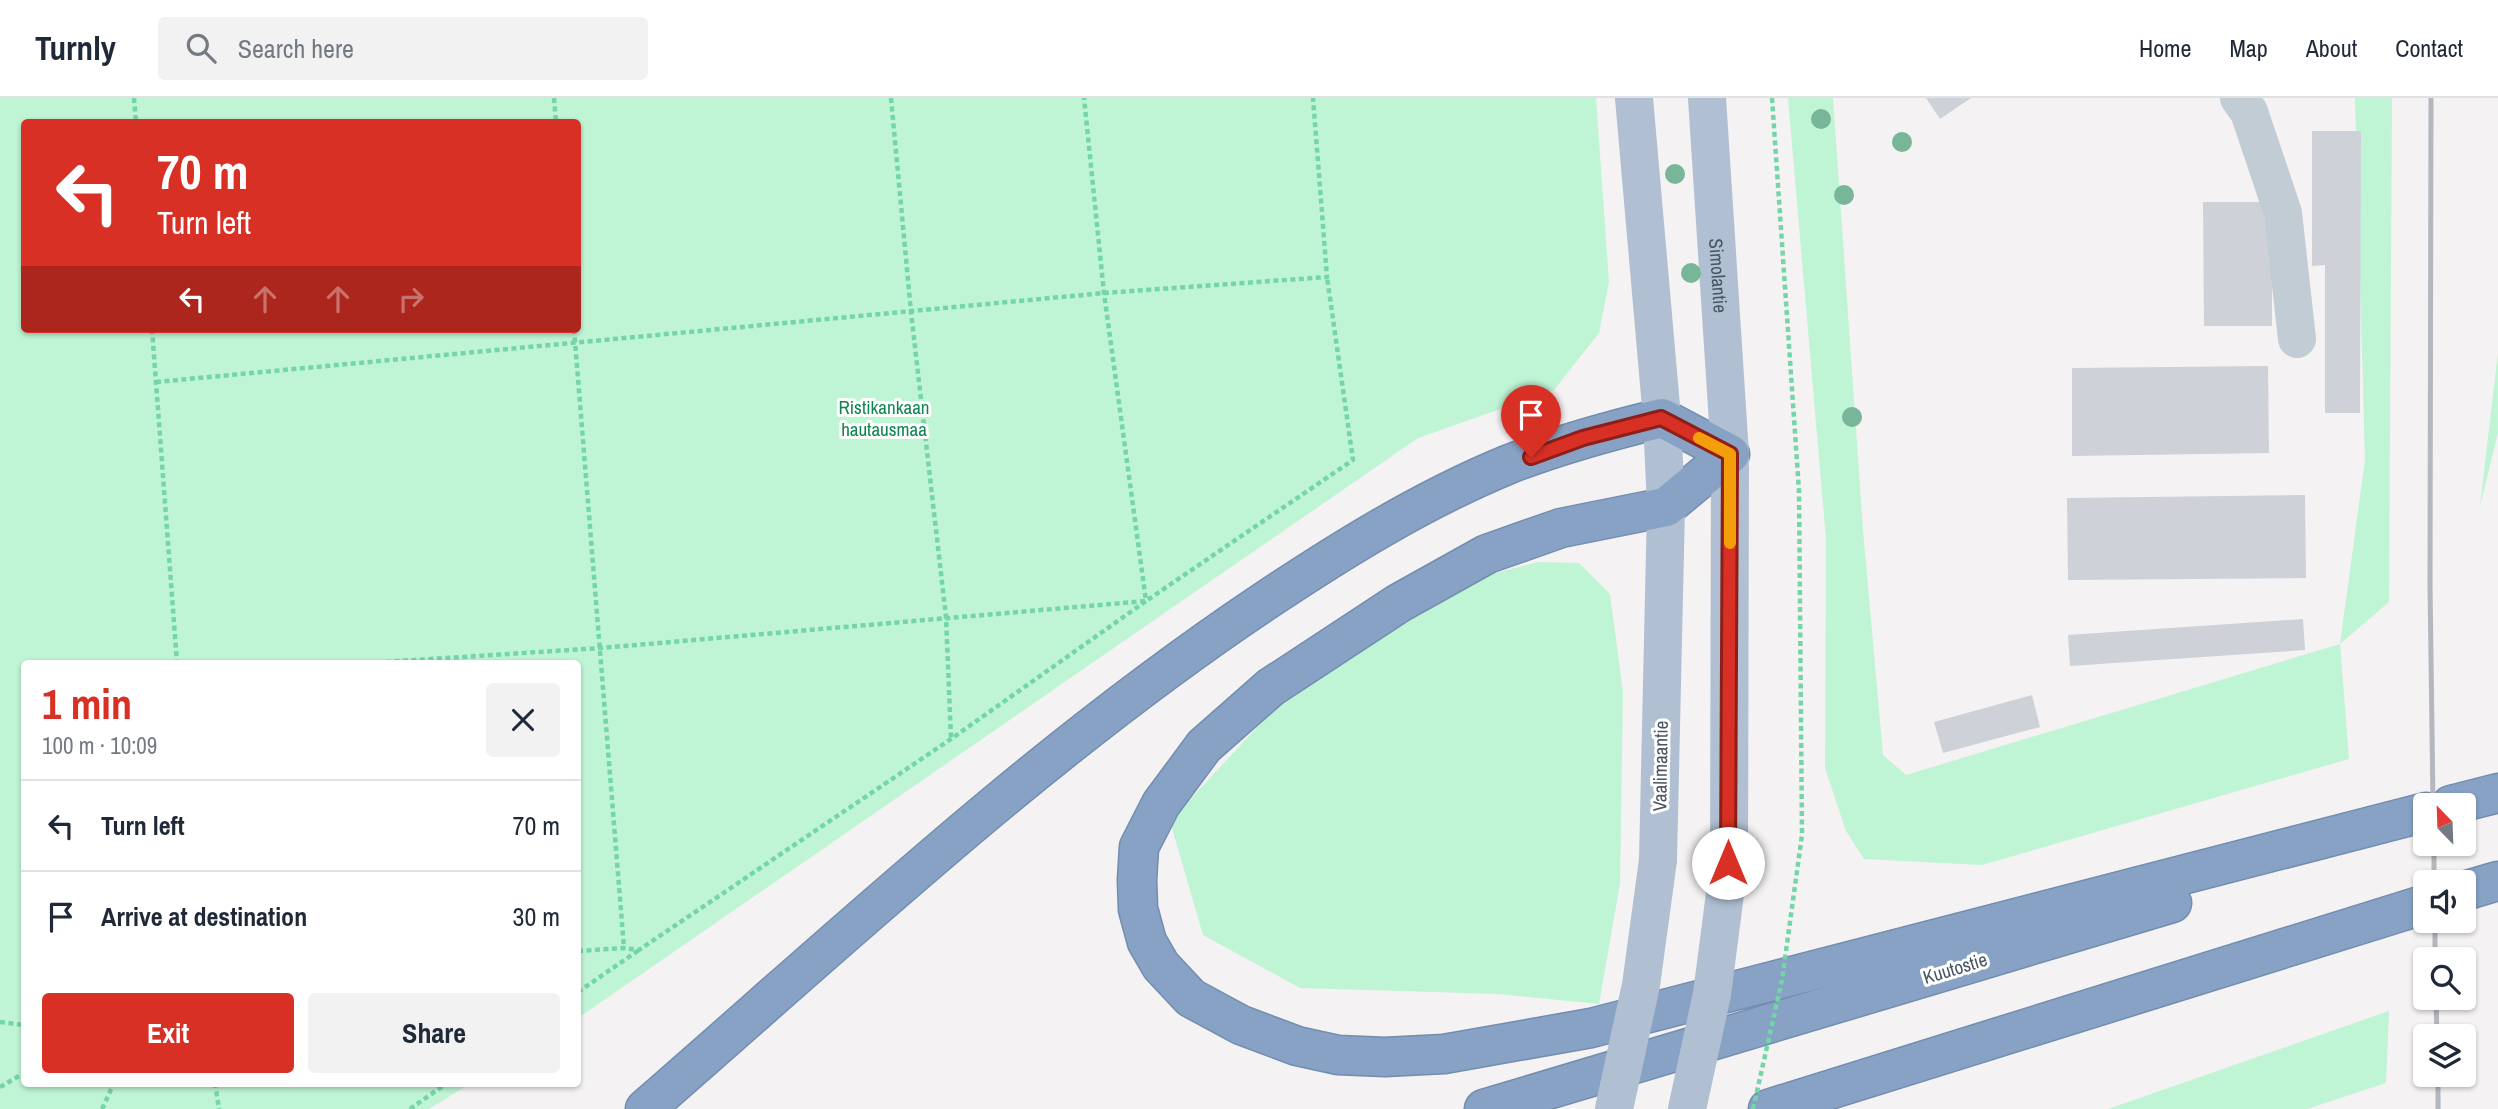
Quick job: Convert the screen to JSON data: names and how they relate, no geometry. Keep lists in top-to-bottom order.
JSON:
{
  "streets": {
    "highway": ["Kuutostie"],
    "main road": ["Simolantie", "Vaalimaantie"]
  },
  "parks": ["Ristikankaan hautausmaa"],
  "north": "top left",
  "page": {
    "header": "Turnly",
    "search": "Search here",
    "nav": [
      "Home",
      "Map",
      "About",
      "Contact"
    ],
    "turn": ["70 m", "Turn left"],
    "heading": ["1 min", "100 m · 10:09"],
    "list": [
      {
        "name": "Turn left",
        "value": "70 m"
      },
      {
        "name": "Arrive at destination",
        "value": "30 m"
      }
    ],
    "buttons": ["Exit", "Share"]
  }
}
